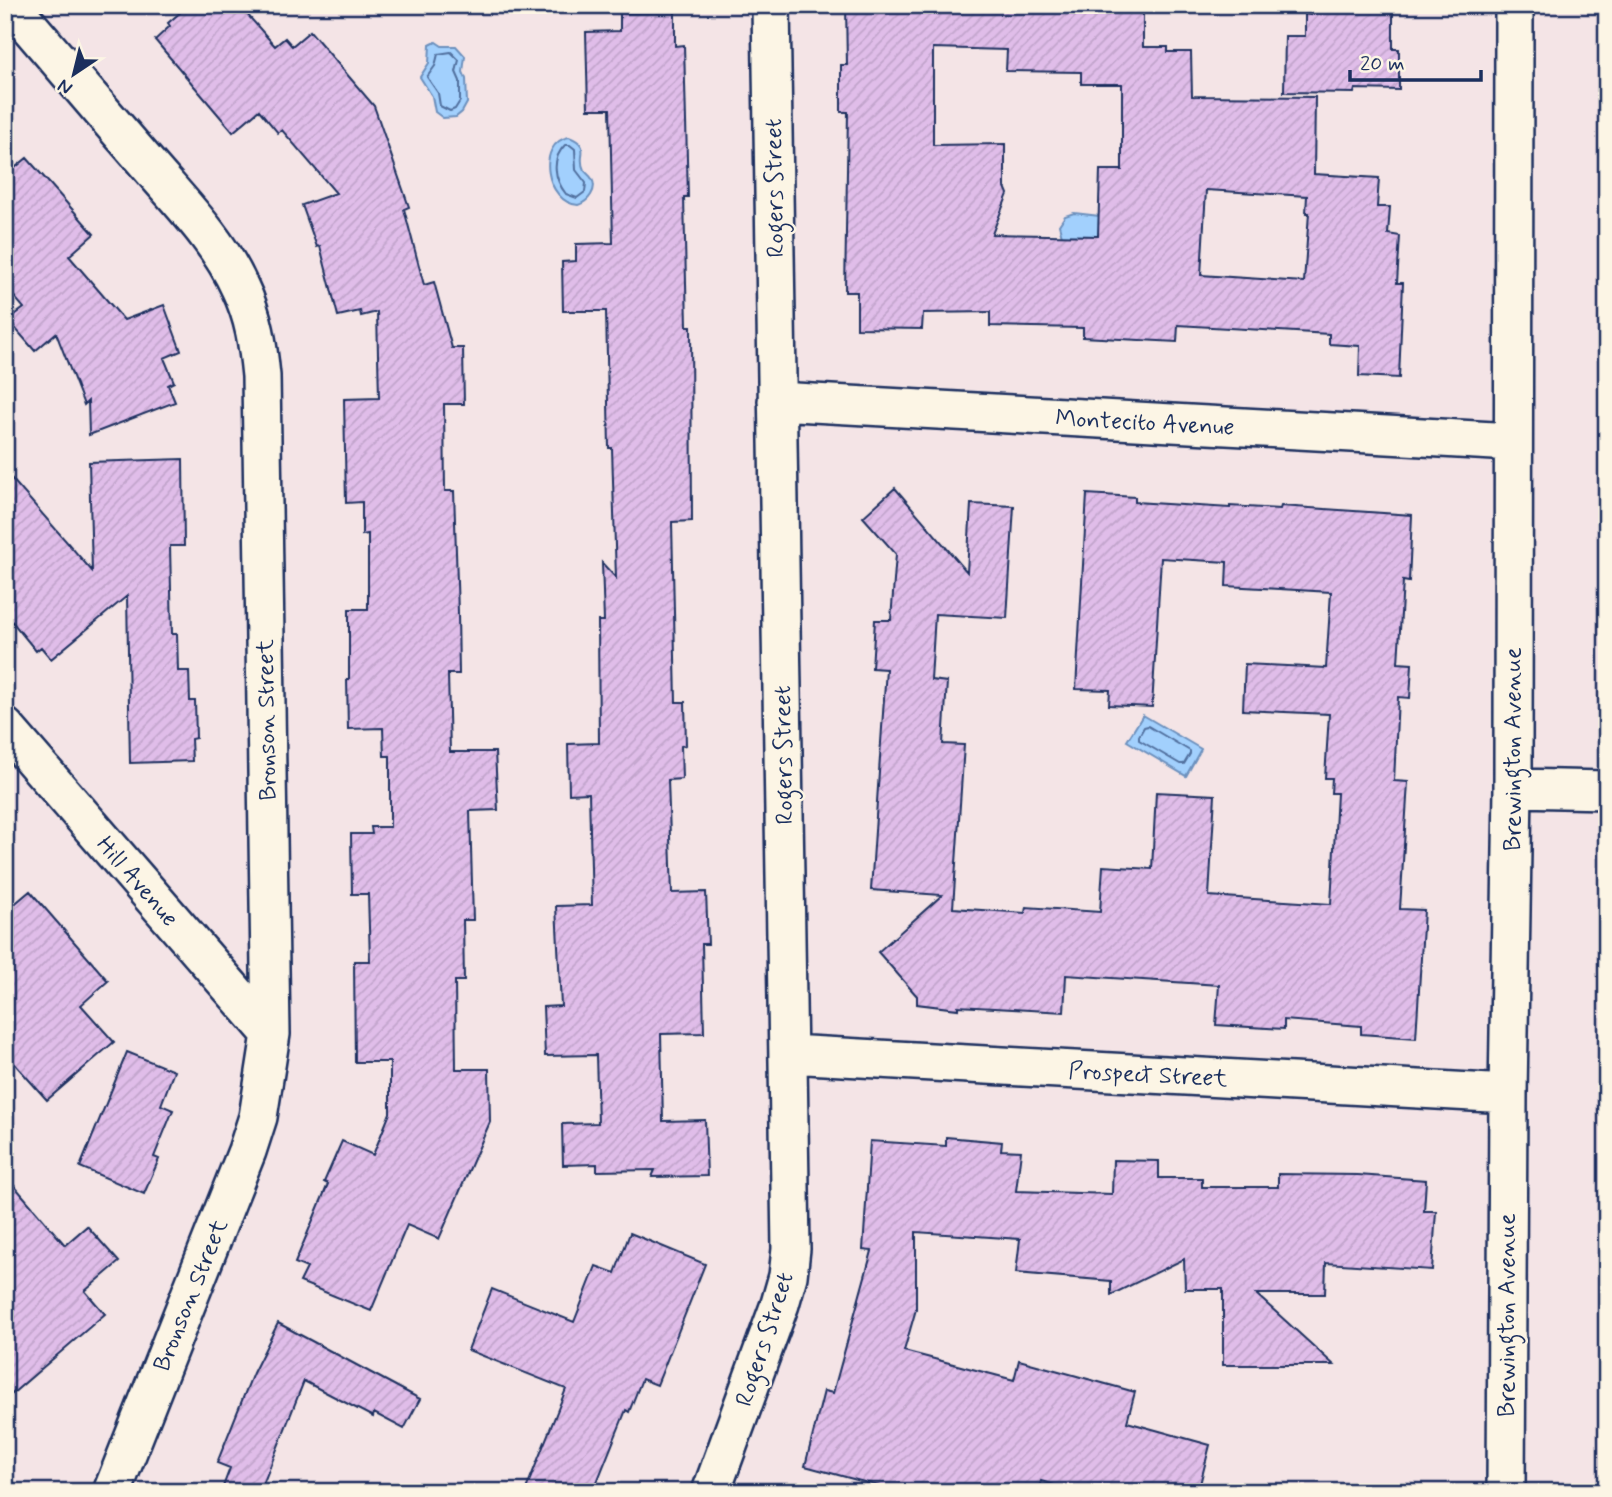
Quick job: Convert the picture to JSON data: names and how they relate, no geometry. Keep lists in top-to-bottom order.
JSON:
{
  "streets": {
    "street": [
      "Rogers Street",
      "Montecito Avenue",
      "Bronson Street",
      "Brewington Avenue",
      "Hill Avenue",
      "Prospect Street"
    ]
  },
  "crossings": [
    ["Rogers Street", "Montecito Avenue"],
    ["Rogers Street", "Prospect Street"],
    ["Montecito Avenue", "Brewington Avenue"],
    ["Bronson Street", "Hill Avenue"],
    ["Brewington Avenue", "Prospect Street"]
  ],
  "scale_bar": "20 m",
  "north": "bottom left"
}
